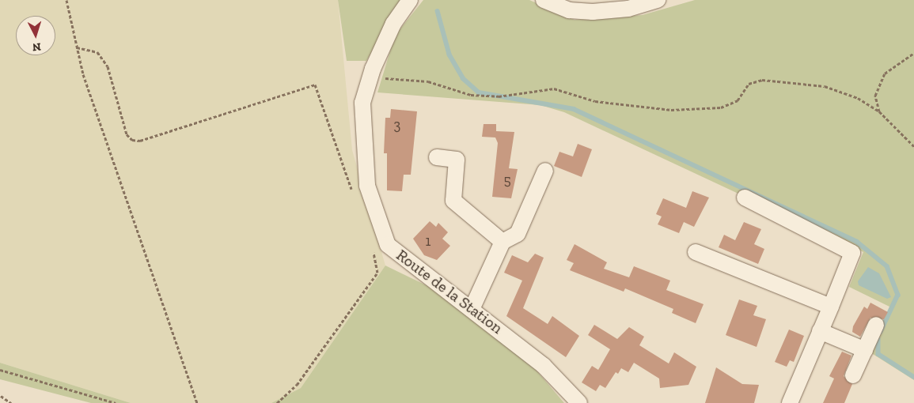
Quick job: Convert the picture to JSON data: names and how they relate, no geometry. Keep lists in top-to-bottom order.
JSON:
{
  "streets": {
    "street": ["Route de la Station"]
  },
  "house_numbers": ["3", "5", "1"],
  "north": "bottom"
}
